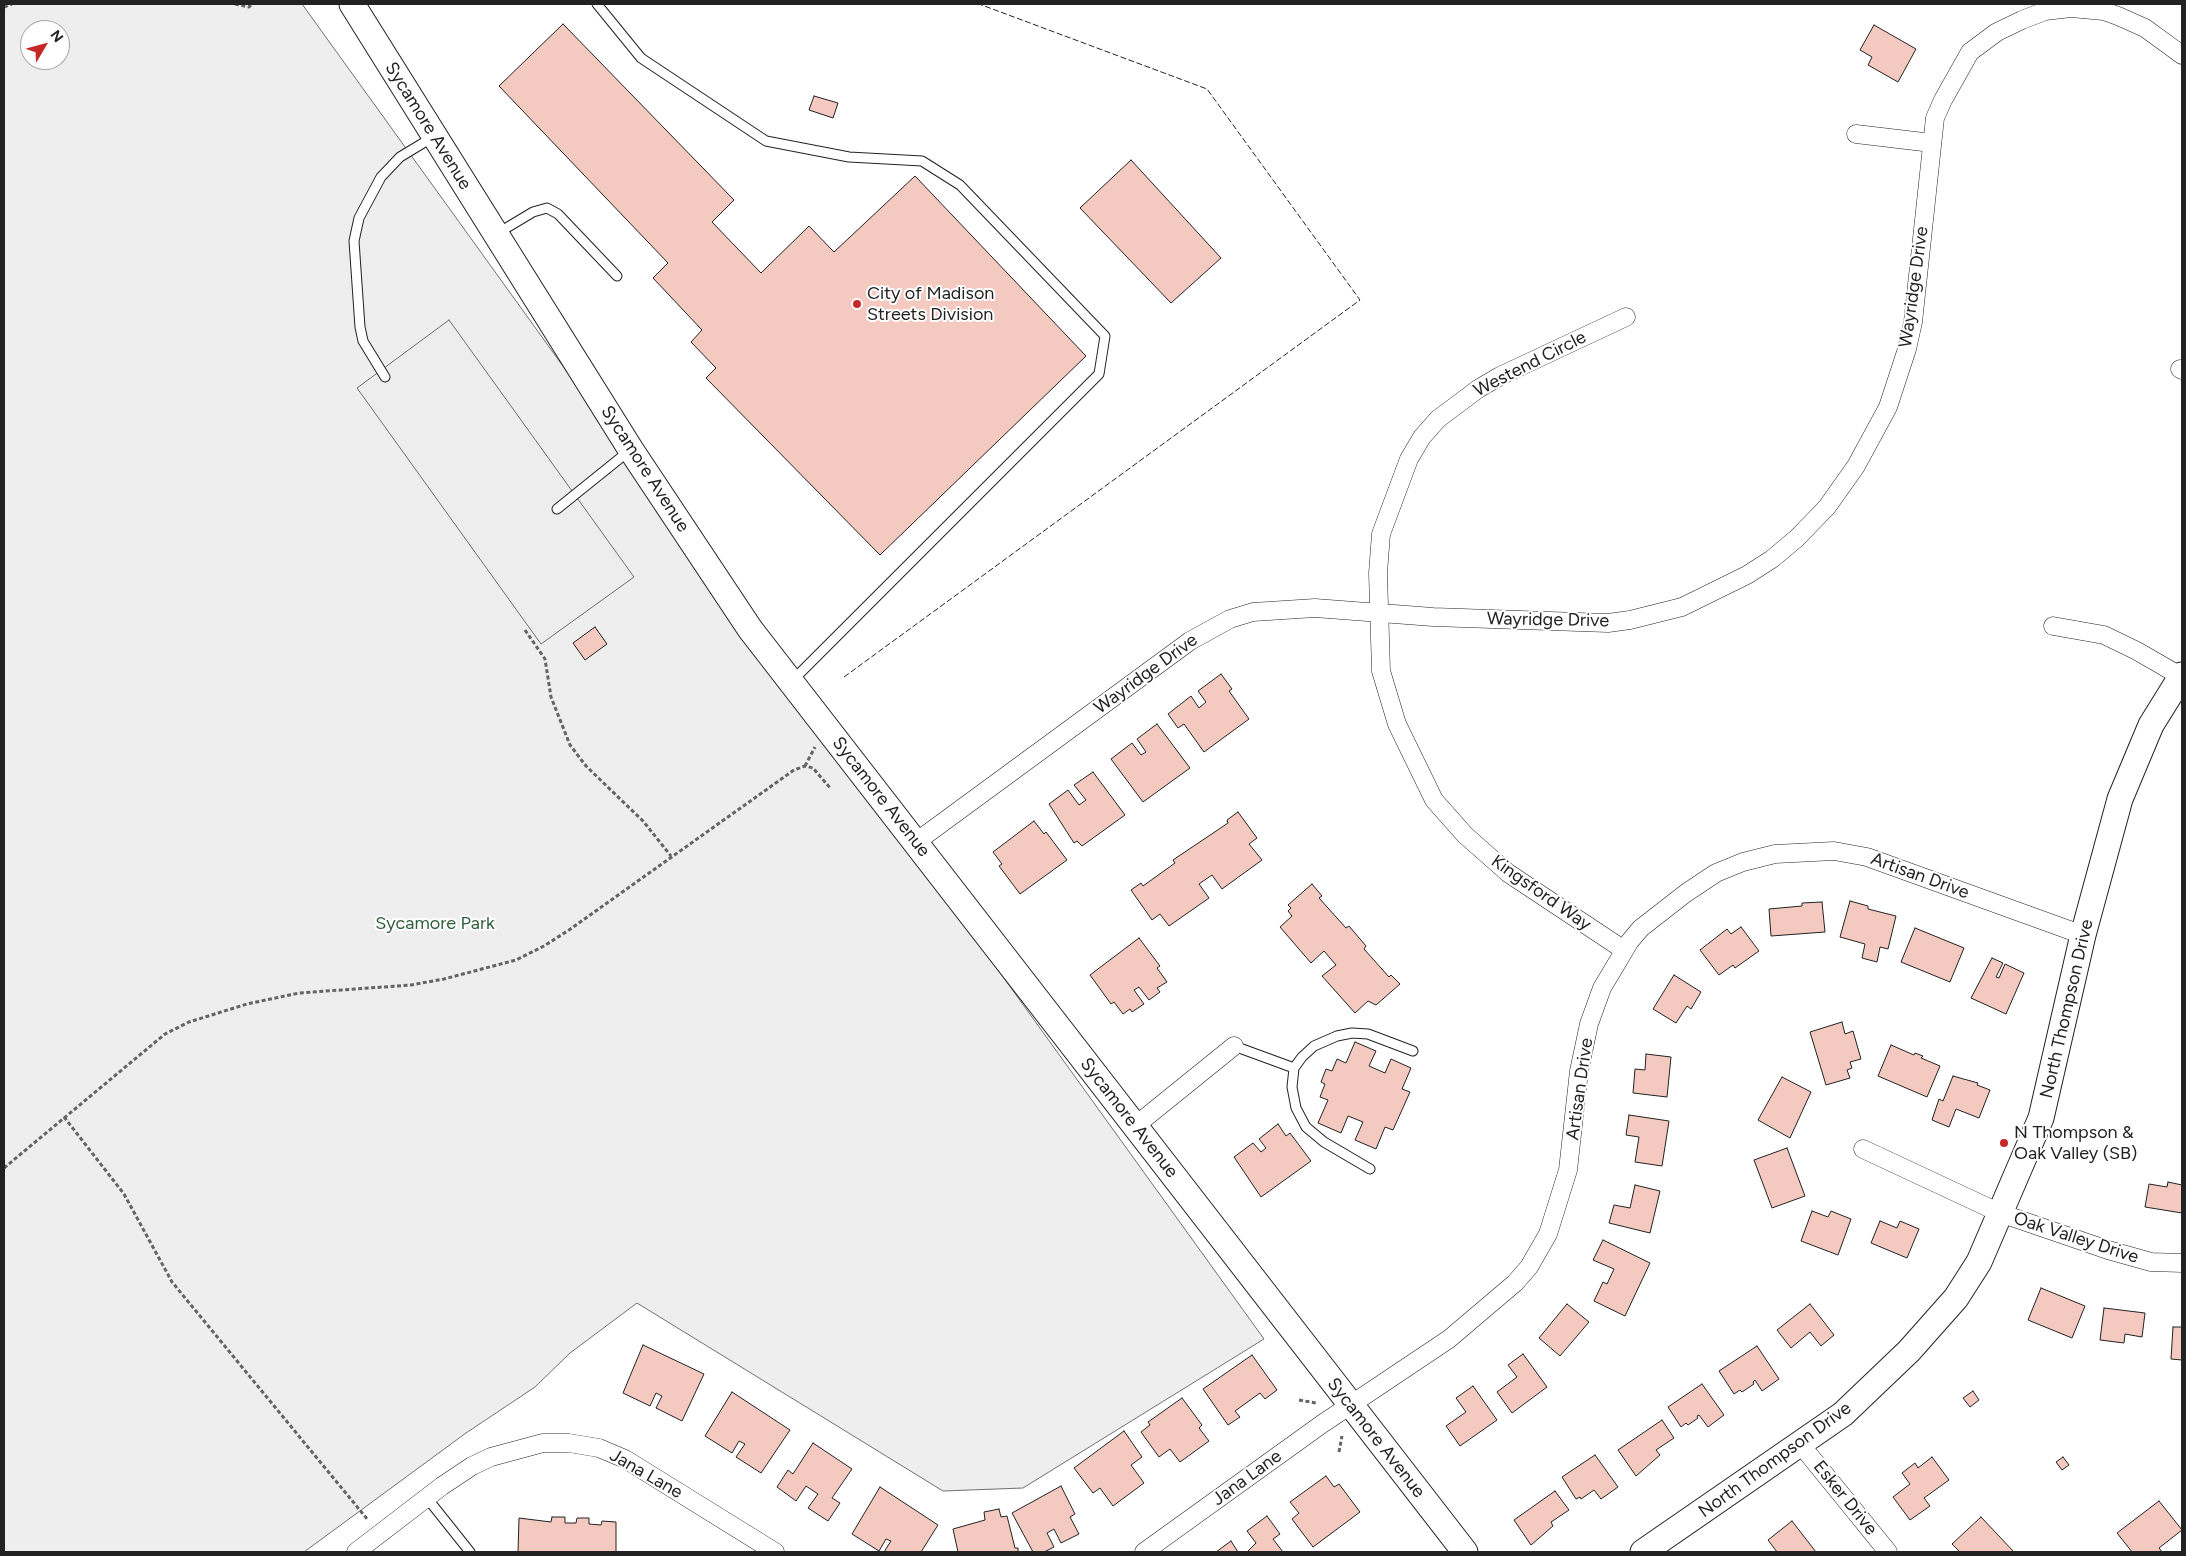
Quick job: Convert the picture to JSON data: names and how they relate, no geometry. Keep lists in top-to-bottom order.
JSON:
{
  "streets": {
    "street": [
      "Sycamore Avenue",
      "Wayridge Drive",
      "Westend Circle",
      "Artisan Drive",
      "Kingsford Way",
      "North Thompson Drive",
      "Oak Valley Drive",
      "Jana Lane",
      "Esker Drive"
    ]
  },
  "crossings": [
    ["Sycamore Avenue", "Wayridge Drive"],
    ["Sycamore Avenue", "Artisan Drive"],
    ["Sycamore Avenue", "Jana Lane"],
    ["Wayridge Drive", "Westend Circle"],
    ["Wayridge Drive", "Kingsford Way"],
    ["Westend Circle", "Kingsford Way"],
    ["Artisan Drive", "Kingsford Way"],
    ["Artisan Drive", "North Thompson Drive"],
    ["Artisan Drive", "Jana Lane"],
    ["North Thompson Drive", "Oak Valley Drive"],
    ["North Thompson Drive", "Esker Drive"]
  ],
  "parks": ["Sycamore Park"],
  "places": ["City of Madison Streets Division", "N Thompson & Oak Valley (SB)"],
  "north": "top right"
}
